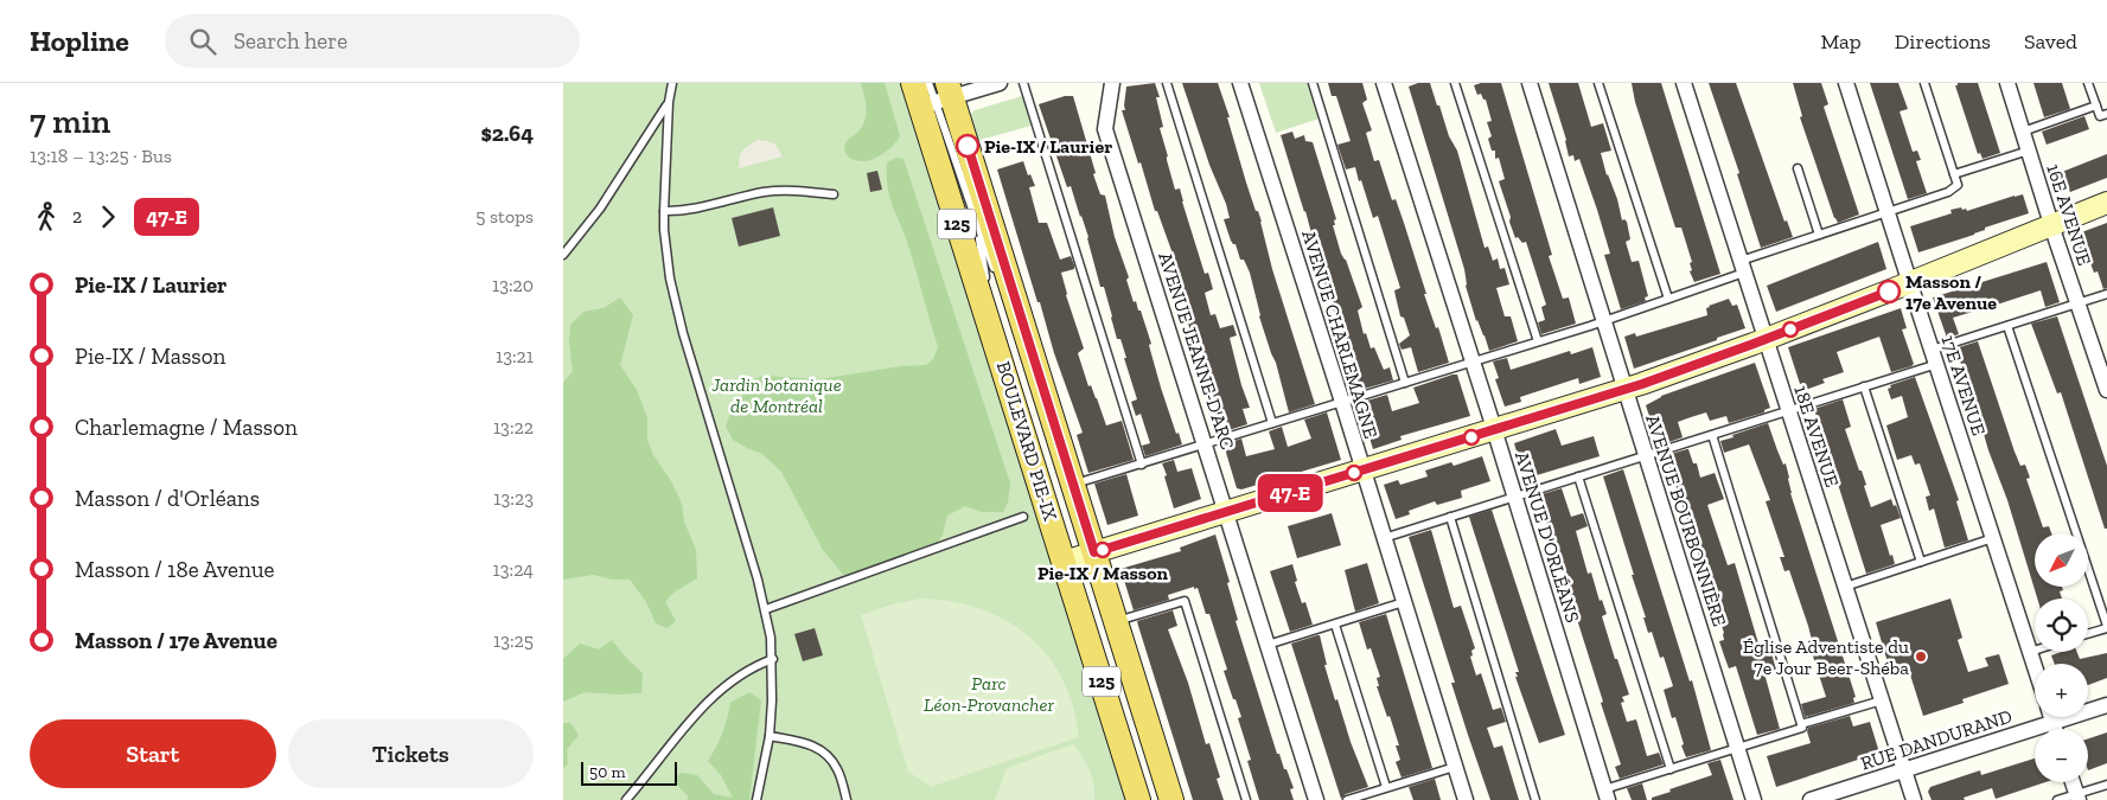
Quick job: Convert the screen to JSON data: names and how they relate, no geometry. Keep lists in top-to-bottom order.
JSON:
{
  "streets": {
    "main road": ["125", "BOULEVARD PIE-IX"],
    "street": [
      "16E AVENUE",
      "AVENUE CHARLEMAGNE",
      "AVENUE JEANNE-D'ARC",
      "17E AVENUE",
      "18E AVENUE",
      "AVENUE BOURBONNIÈRE",
      "AVENUE D'ORLÉANS",
      "RUE DANDURAND"
    ]
  },
  "crossings": [
    ["18E AVENUE", "RUE DANDURAND"]
  ],
  "parks": ["Jardin botanique de Montréal", "Parc Léon-Provancher"],
  "places": [
    "Pie-IX / Laurier",
    "Masson / 17e Avenue",
    "Pie-IX / Masson",
    "Église Adventiste du 7e Jour Beer-Shéba"
  ],
  "lines": ["bus line 47-E"],
  "scale_bar": "50 m",
  "north": "bottom left",
  "page": {
    "header": "Hopline",
    "search": "Search here",
    "nav": ["Map", "Directions", "Saved"],
    "heading": ["7 min", "13:18 – 13:25 · Bus", "$2.64"],
    "on_map": "47-E",
    "legs": ["2", "47-E", "5 stops"],
    "list": [
      {
        "name": "Pie-IX / Laurier",
        "value": "13:20"
      },
      {
        "name": "Pie-IX / Masson",
        "value": "13:21"
      },
      {
        "name": "Charlemagne / Masson",
        "value": "13:22"
      },
      {
        "name": "Masson / d'Orléans",
        "value": "13:23"
      },
      {
        "name": "Masson / 18e Avenue",
        "value": "13:24"
      },
      {
        "name": "Masson / 17e Avenue",
        "value": "13:25"
      }
    ],
    "map_buttons": ["+", "−"],
    "buttons": ["Start", "Tickets"],
    "scale": "50 m"
  }
}
